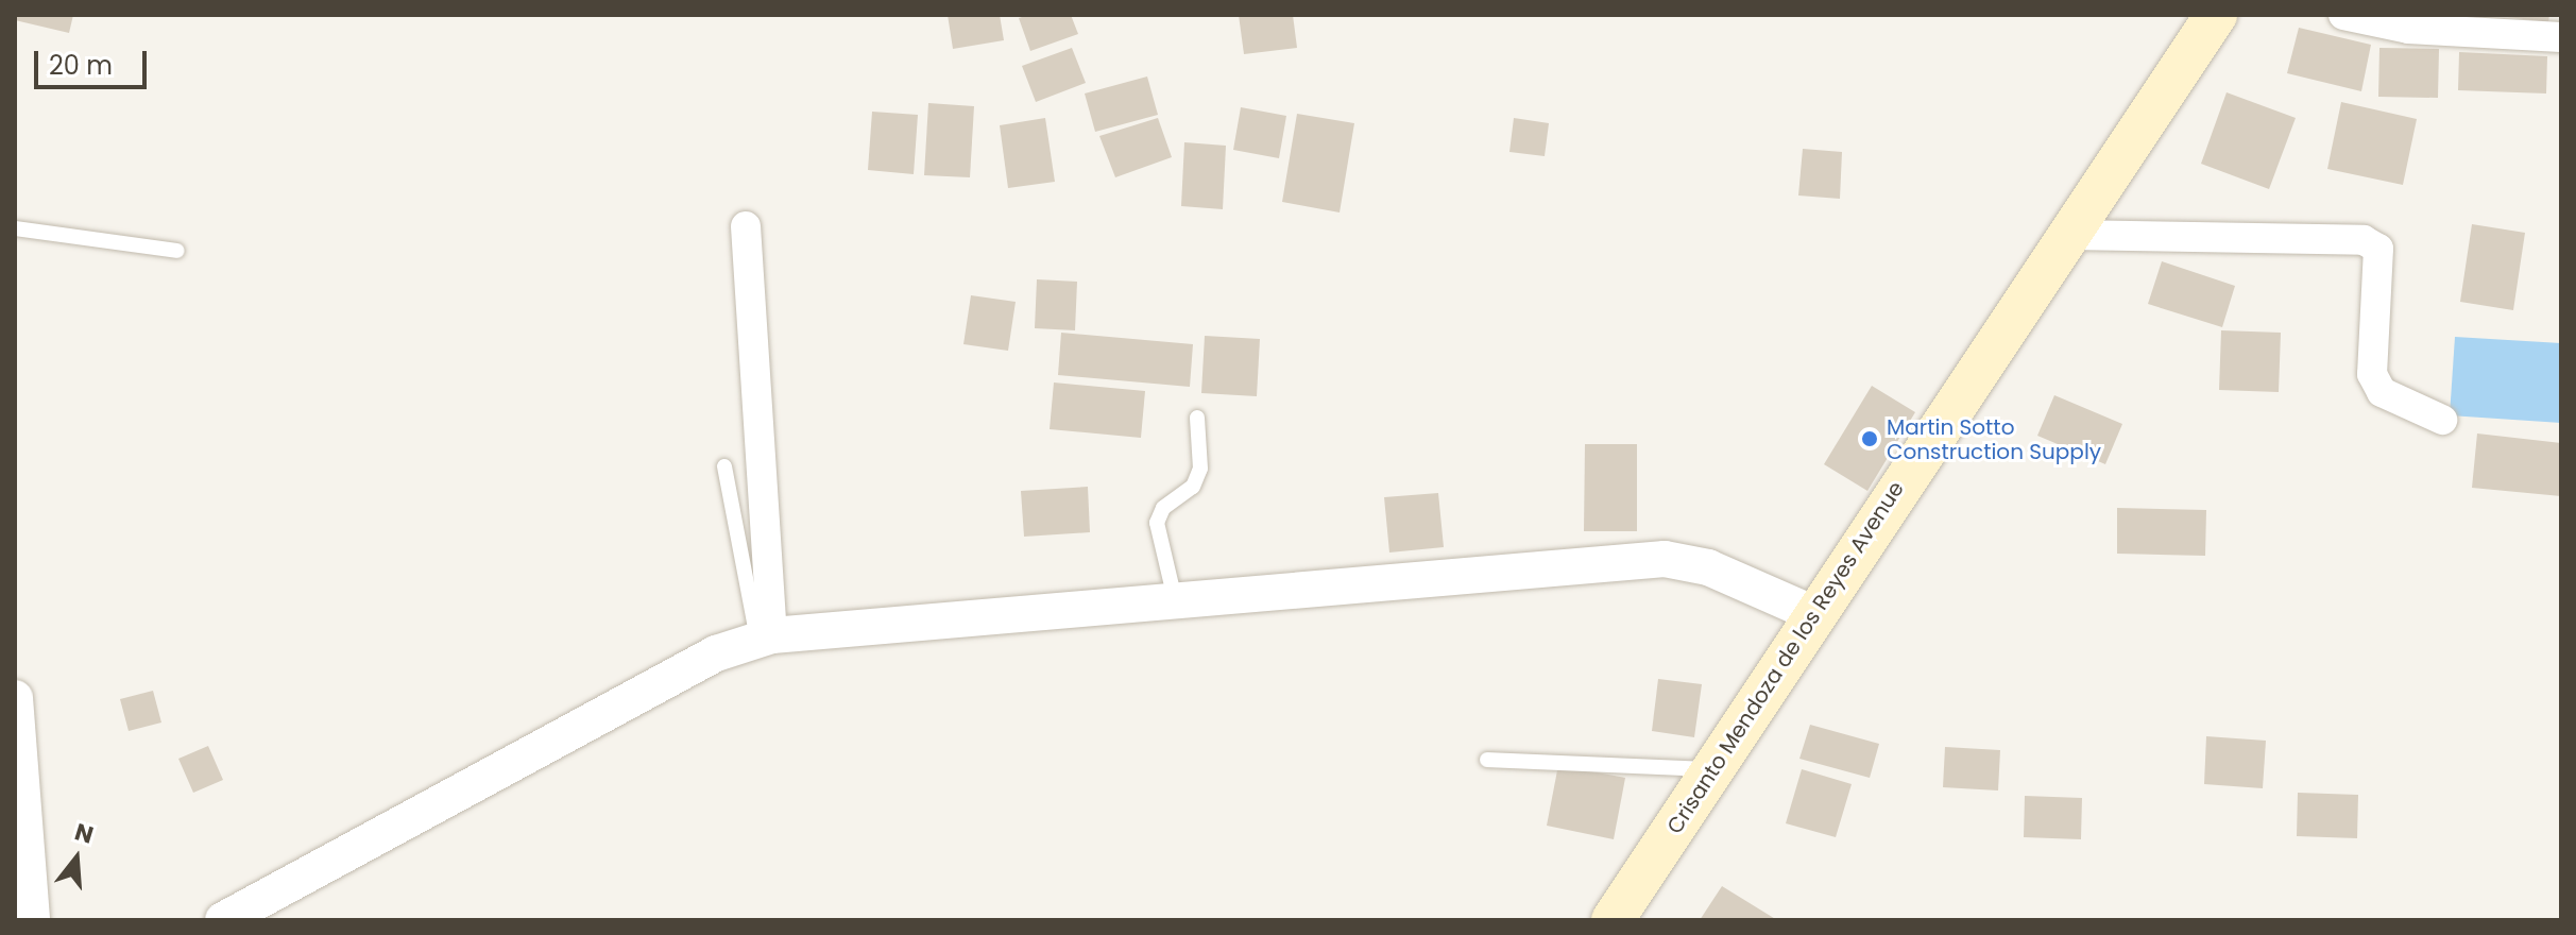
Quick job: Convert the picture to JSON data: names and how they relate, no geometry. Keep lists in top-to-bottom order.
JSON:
{
  "streets": {
    "main road": ["Crisanto Mendoza de los Reyes Avenue"]
  },
  "places": ["Martin Sotto Construction Supply"],
  "scale_bar": "20 m",
  "north": "top"
}
